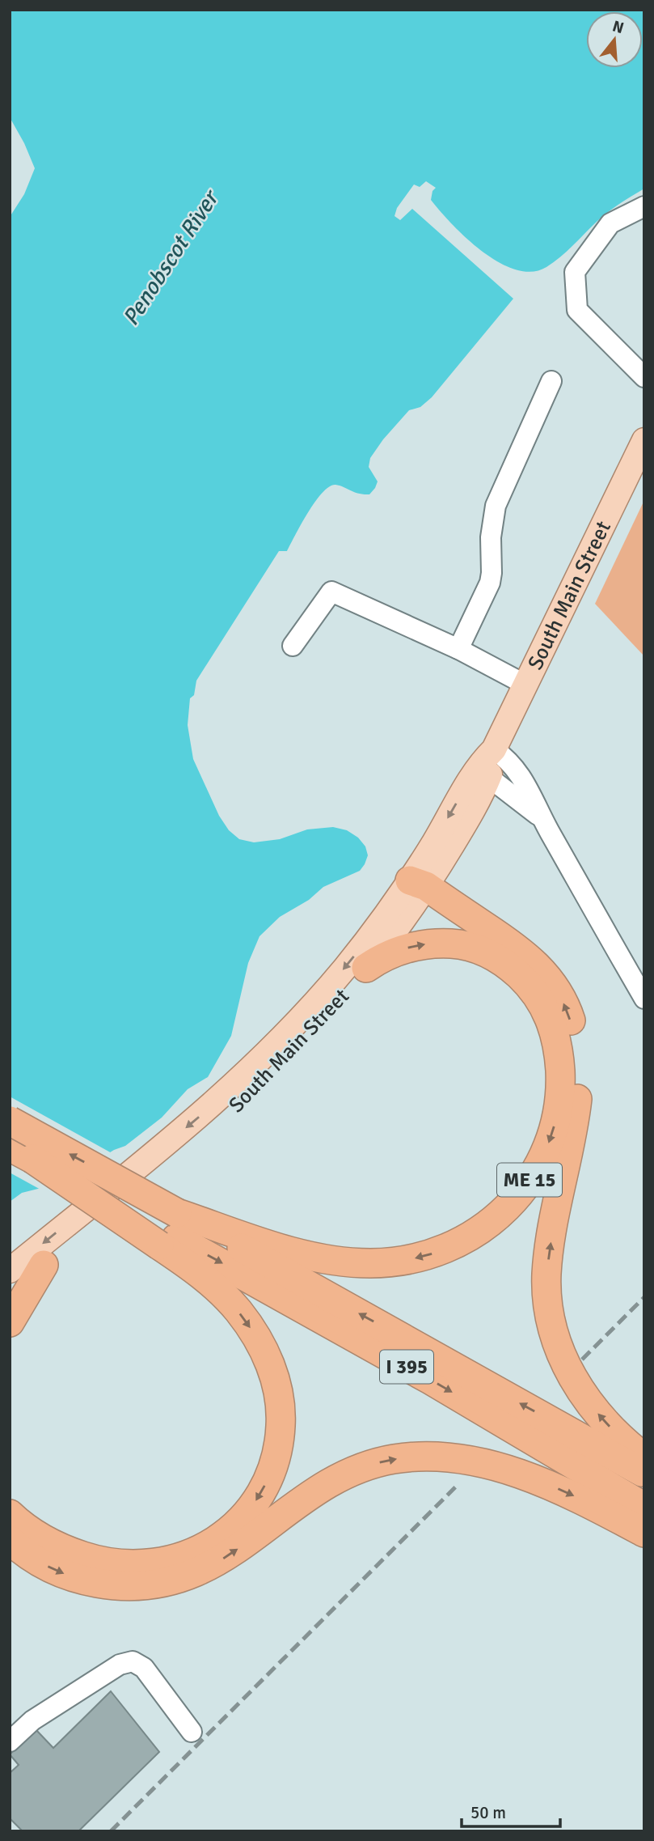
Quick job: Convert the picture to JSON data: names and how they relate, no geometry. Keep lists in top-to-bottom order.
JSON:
{
  "streets": {
    "highway": ["ME 15", "I 395"],
    "main road": ["South Main Street"]
  },
  "crossings": [
    ["South Main Street", "ME 15"],
    ["ME 15", "I 395"]
  ],
  "water": ["Penobscot River"],
  "scale_bar": "50 m",
  "north": "top"
}
